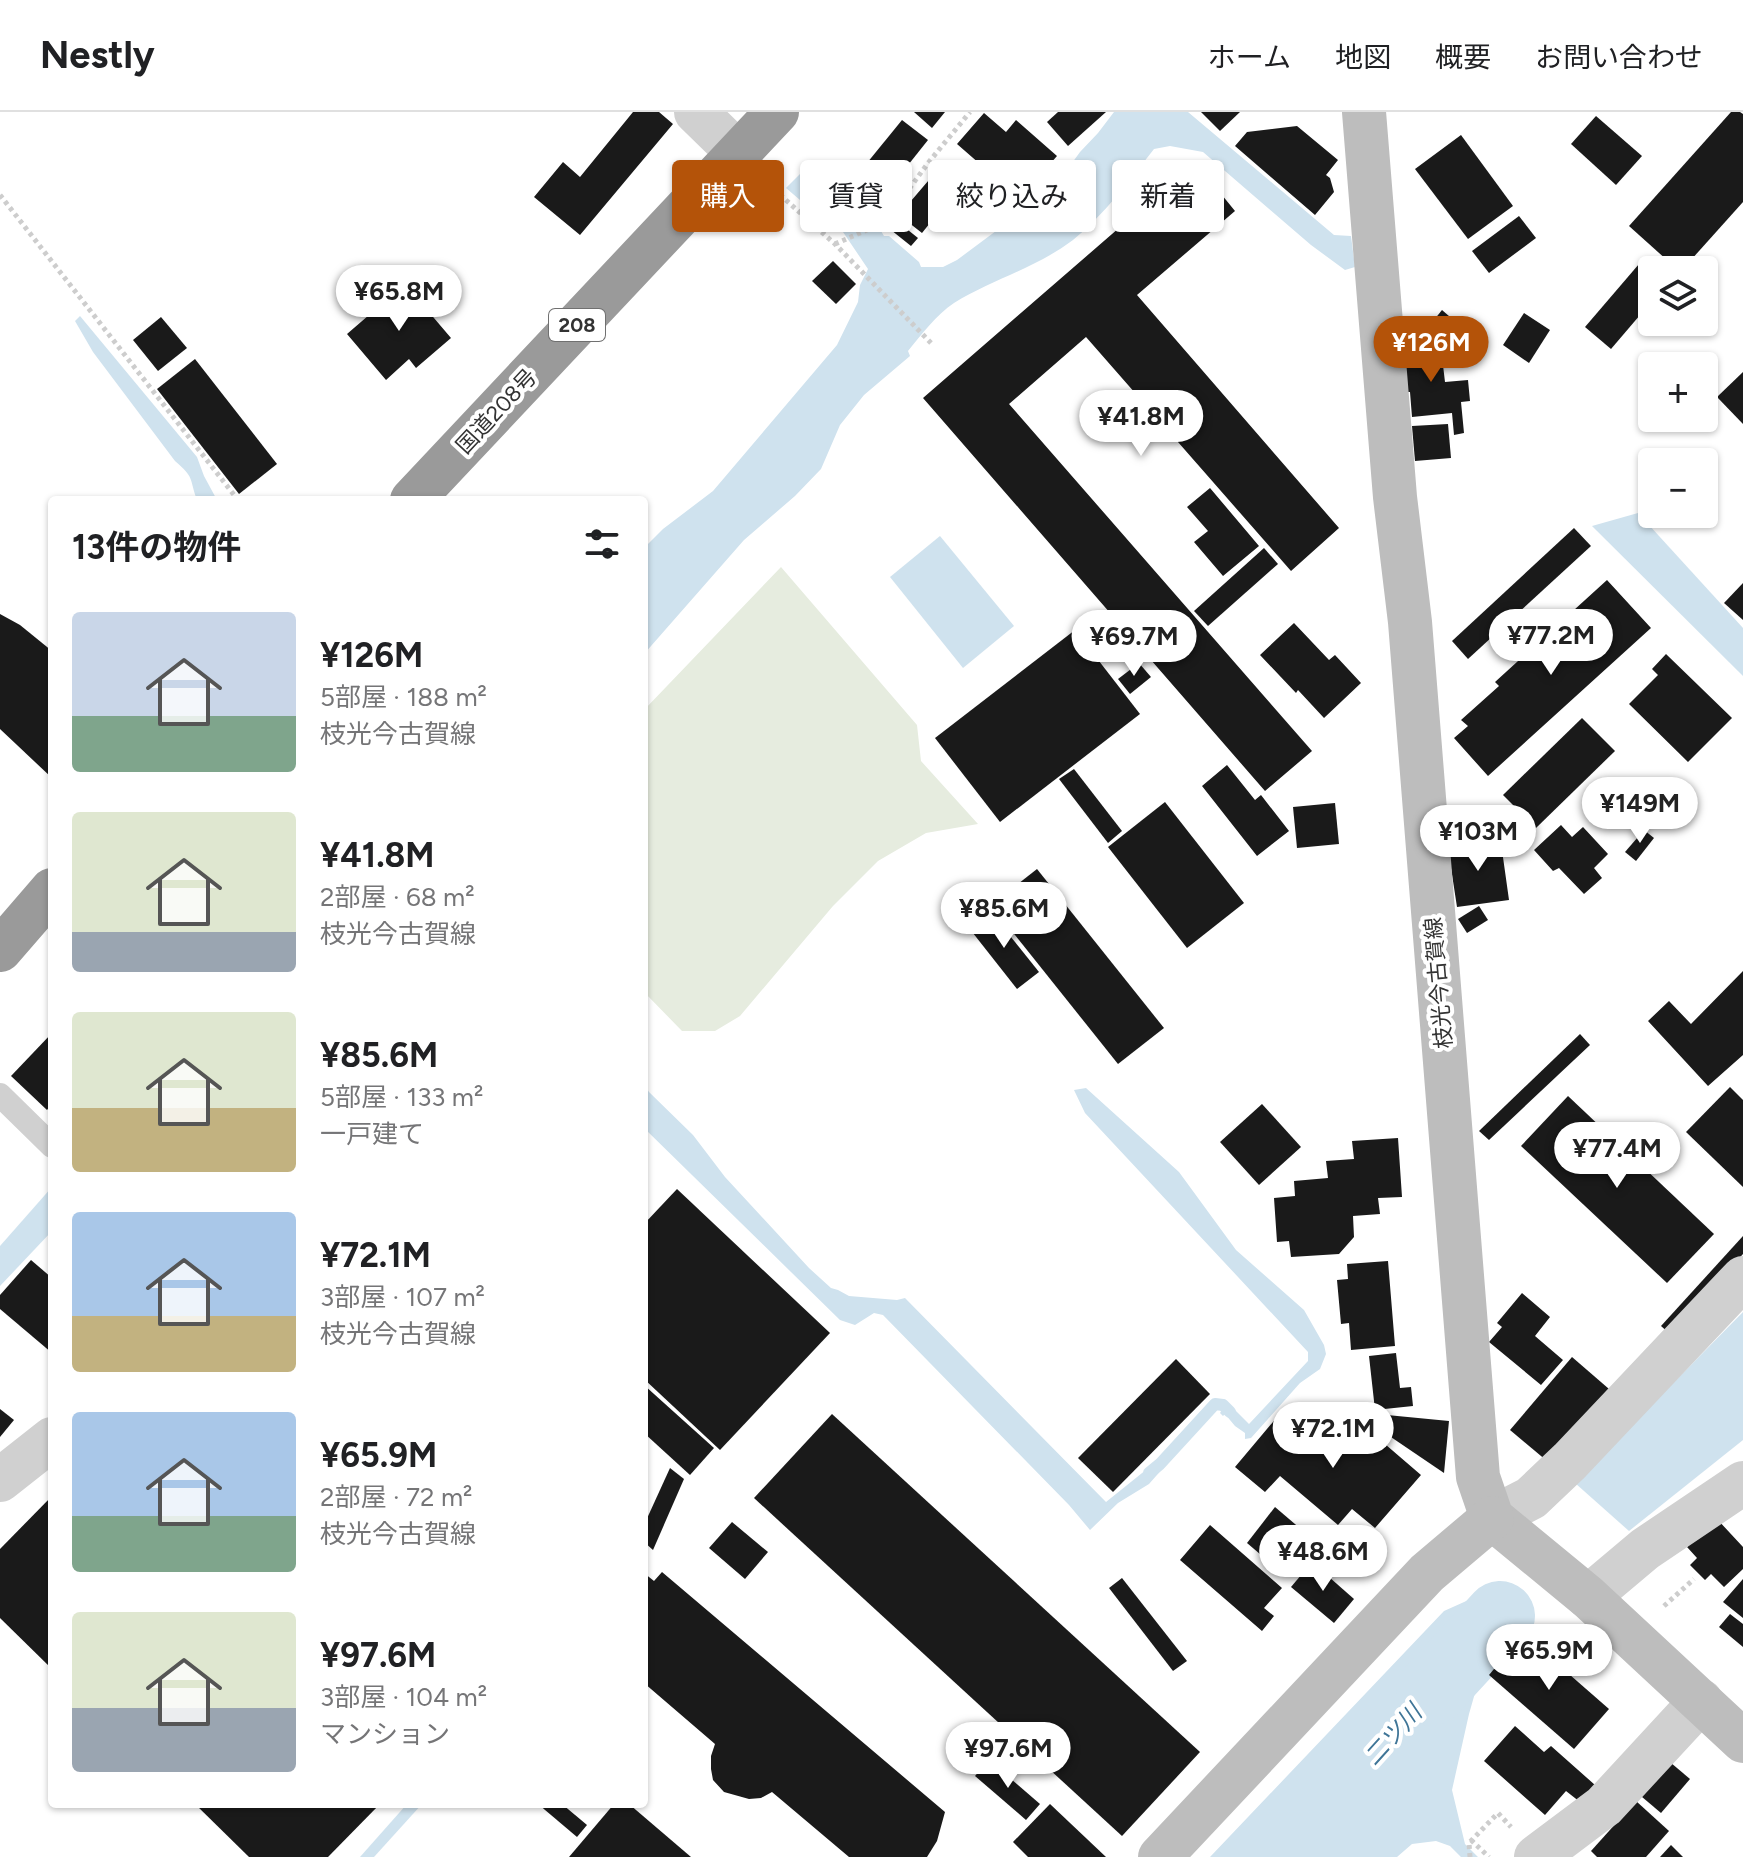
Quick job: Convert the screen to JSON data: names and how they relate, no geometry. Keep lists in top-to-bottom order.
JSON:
{
  "streets": {
    "highway": ["208", "国道208号"],
    "main road": ["枝光今古賀線"]
  },
  "water": ["二ツ川"],
  "page": {
    "header": "Nestly",
    "nav": [
      "ホーム",
      "地図",
      "概要",
      "お問い合わせ"
    ],
    "chip": [
      "購入",
      "賃貸",
      "絞り込み",
      "新着"
    ],
    "map_buttons": ["+", "−"],
    "price": [
      "¥65.8M",
      "¥126M",
      "¥41.8M",
      "¥77.2M",
      "¥69.7M",
      "¥149M",
      "¥103M",
      "¥85.6M",
      "¥77.4M",
      "¥72.1M",
      "¥48.6M",
      "¥65.9M",
      "¥97.6M"
    ],
    "heading": "13件の物件",
    "list": [
      {
        "name": "¥126M",
        "note": "5部屋 · 188 m² · 枝光今古賀線"
      },
      {
        "name": "¥41.8M",
        "note": "2部屋 · 68 m² · 枝光今古賀線"
      },
      {
        "name": "¥85.6M",
        "note": "5部屋 · 133 m² · 一戸建て"
      },
      {
        "name": "¥72.1M",
        "note": "3部屋 · 107 m² · 枝光今古賀線"
      },
      {
        "name": "¥65.9M",
        "note": "2部屋 · 72 m² · 枝光今古賀線"
      },
      {
        "name": "¥97.6M",
        "note": "3部屋 · 104 m² · マンション"
      }
    ]
  }
}
